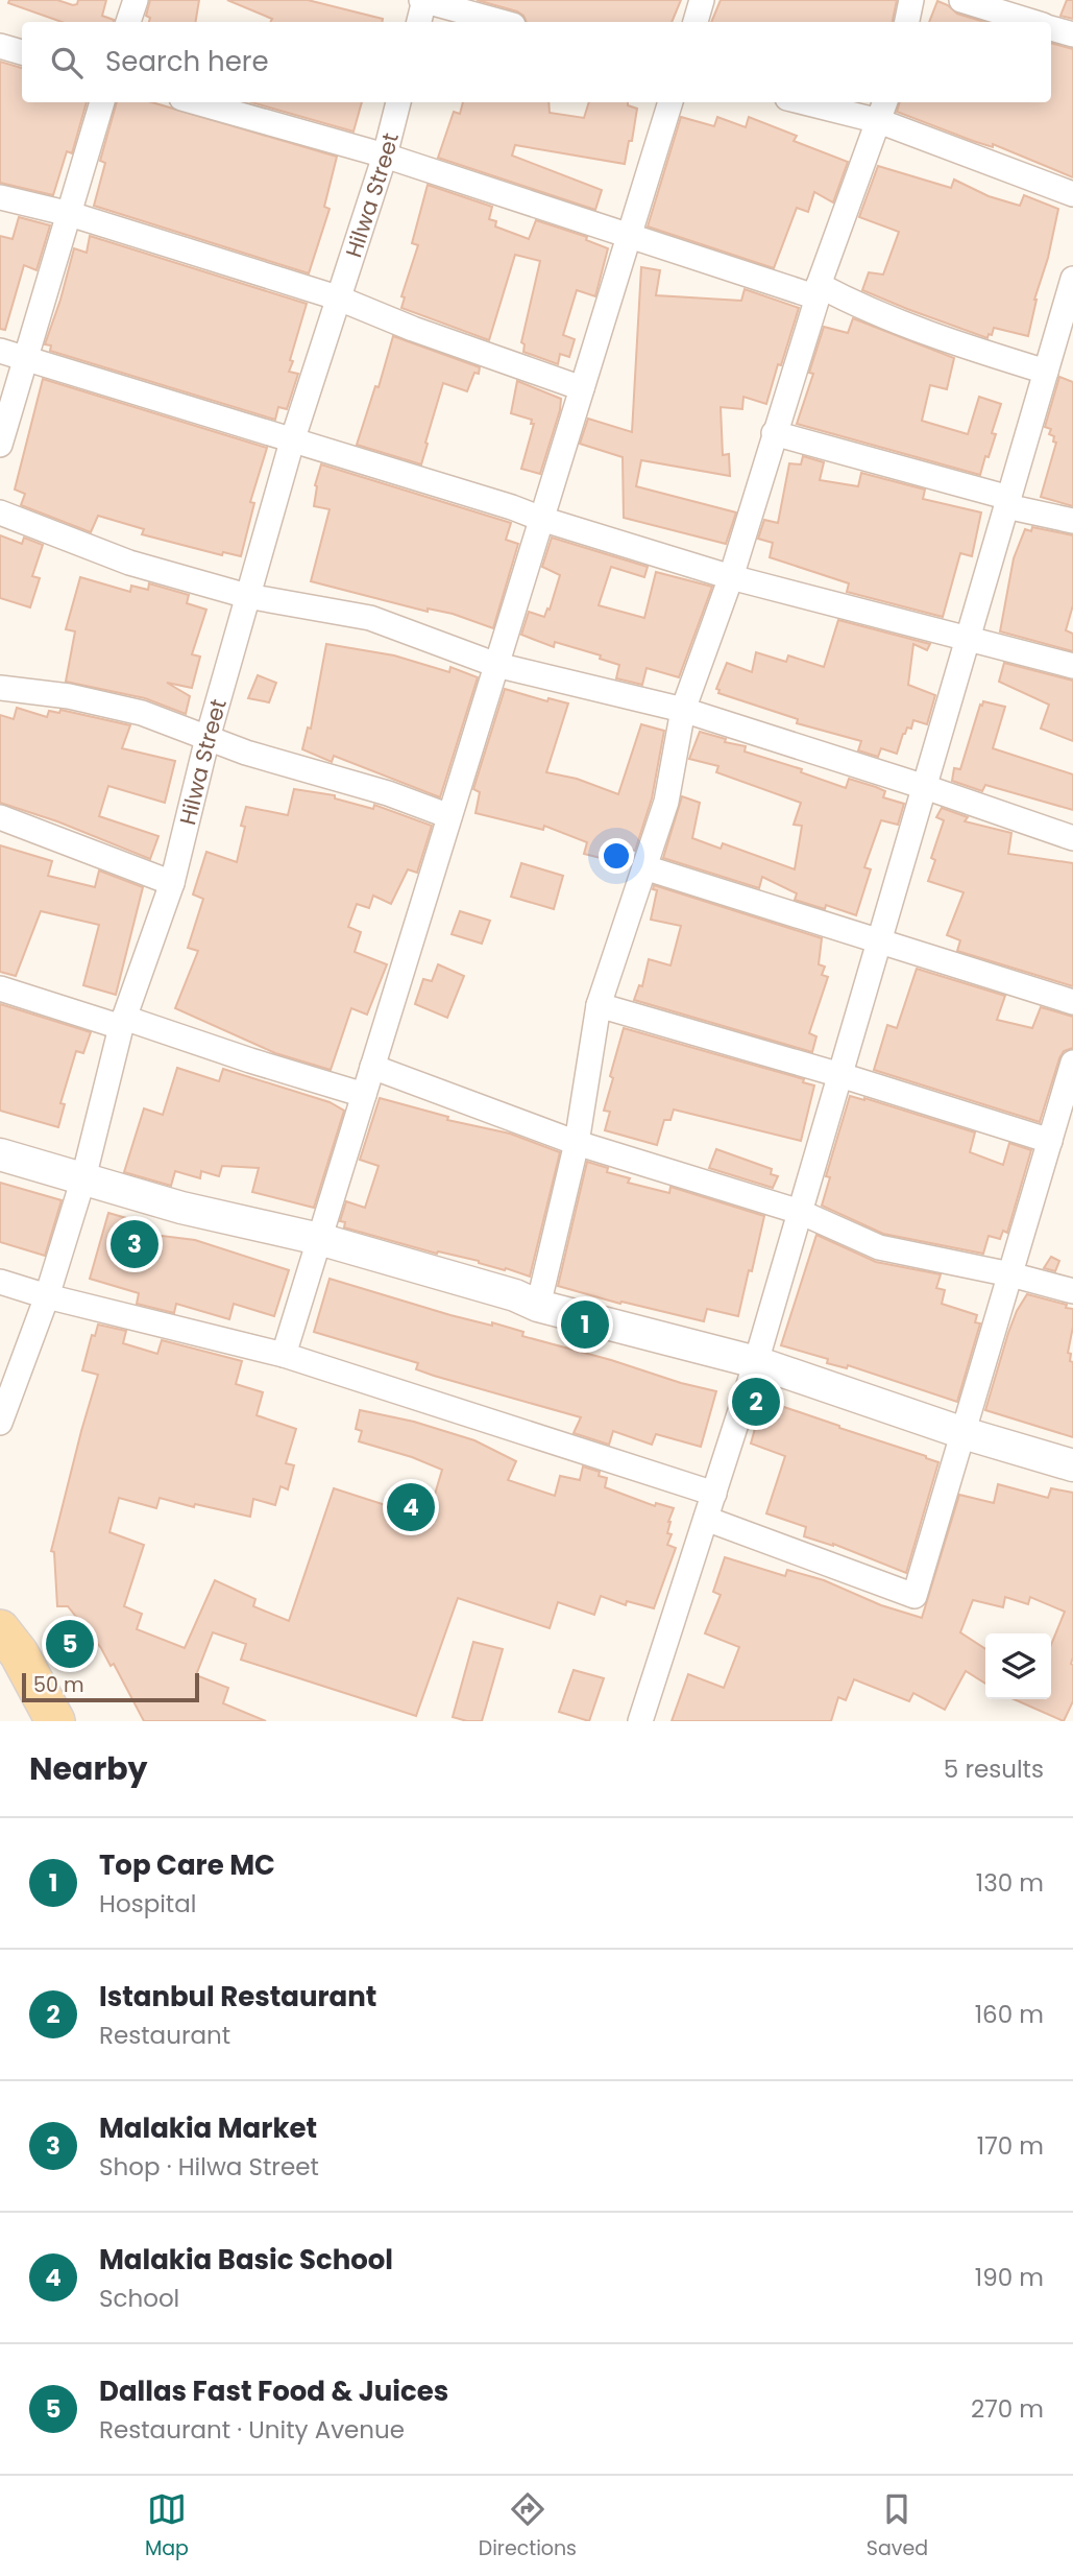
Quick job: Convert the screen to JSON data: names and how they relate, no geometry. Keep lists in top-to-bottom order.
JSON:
{
  "streets": {
    "street": ["Hilwa Street"]
  },
  "scale_bar": "50 m",
  "page": {
    "search": "Search here",
    "pins": [
      "3",
      "1",
      "2",
      "4",
      "5"
    ],
    "scale": "50 m",
    "heading": ["Nearby", "5 results"],
    "list": [
      {
        "mark": "1",
        "name": "Top Care MC",
        "note": "Hospital",
        "value": "130 m"
      },
      {
        "mark": "2",
        "name": "Istanbul Restaurant",
        "note": "Restaurant",
        "value": "160 m"
      },
      {
        "mark": "3",
        "name": "Malakia Market",
        "note": "Shop · Hilwa Street",
        "value": "170 m"
      },
      {
        "mark": "4",
        "name": "Malakia Basic School",
        "note": "School",
        "value": "190 m"
      },
      {
        "mark": "5",
        "name": "Dallas Fast Food & Juices",
        "note": "Restaurant · Unity Avenue",
        "value": "270 m"
      }
    ],
    "nav": ["Map", "Directions", "Saved"]
  }
}
